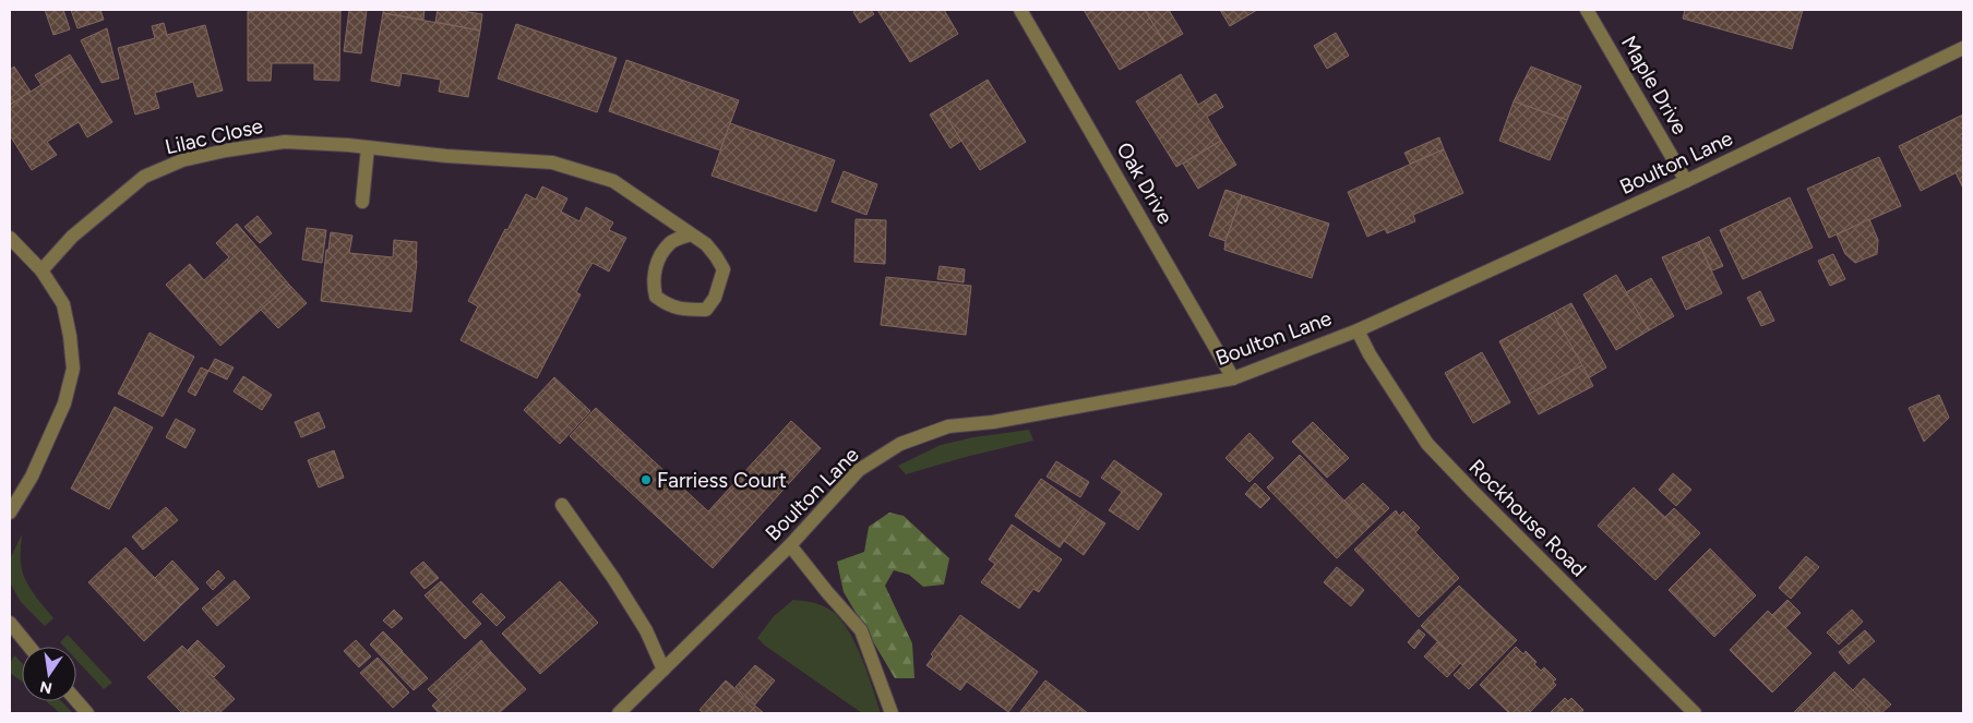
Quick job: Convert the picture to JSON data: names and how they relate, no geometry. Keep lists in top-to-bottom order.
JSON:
{
  "streets": {
    "street": [
      "Maple Drive",
      "Lilac Close",
      "Boulton Lane",
      "Oak Drive",
      "Rockhouse Road"
    ]
  },
  "crossings": [
    ["Maple Drive", "Boulton Lane"],
    ["Boulton Lane", "Oak Drive"],
    ["Boulton Lane", "Rockhouse Road"]
  ],
  "places": ["Farriess Court"],
  "north": "bottom"
}
